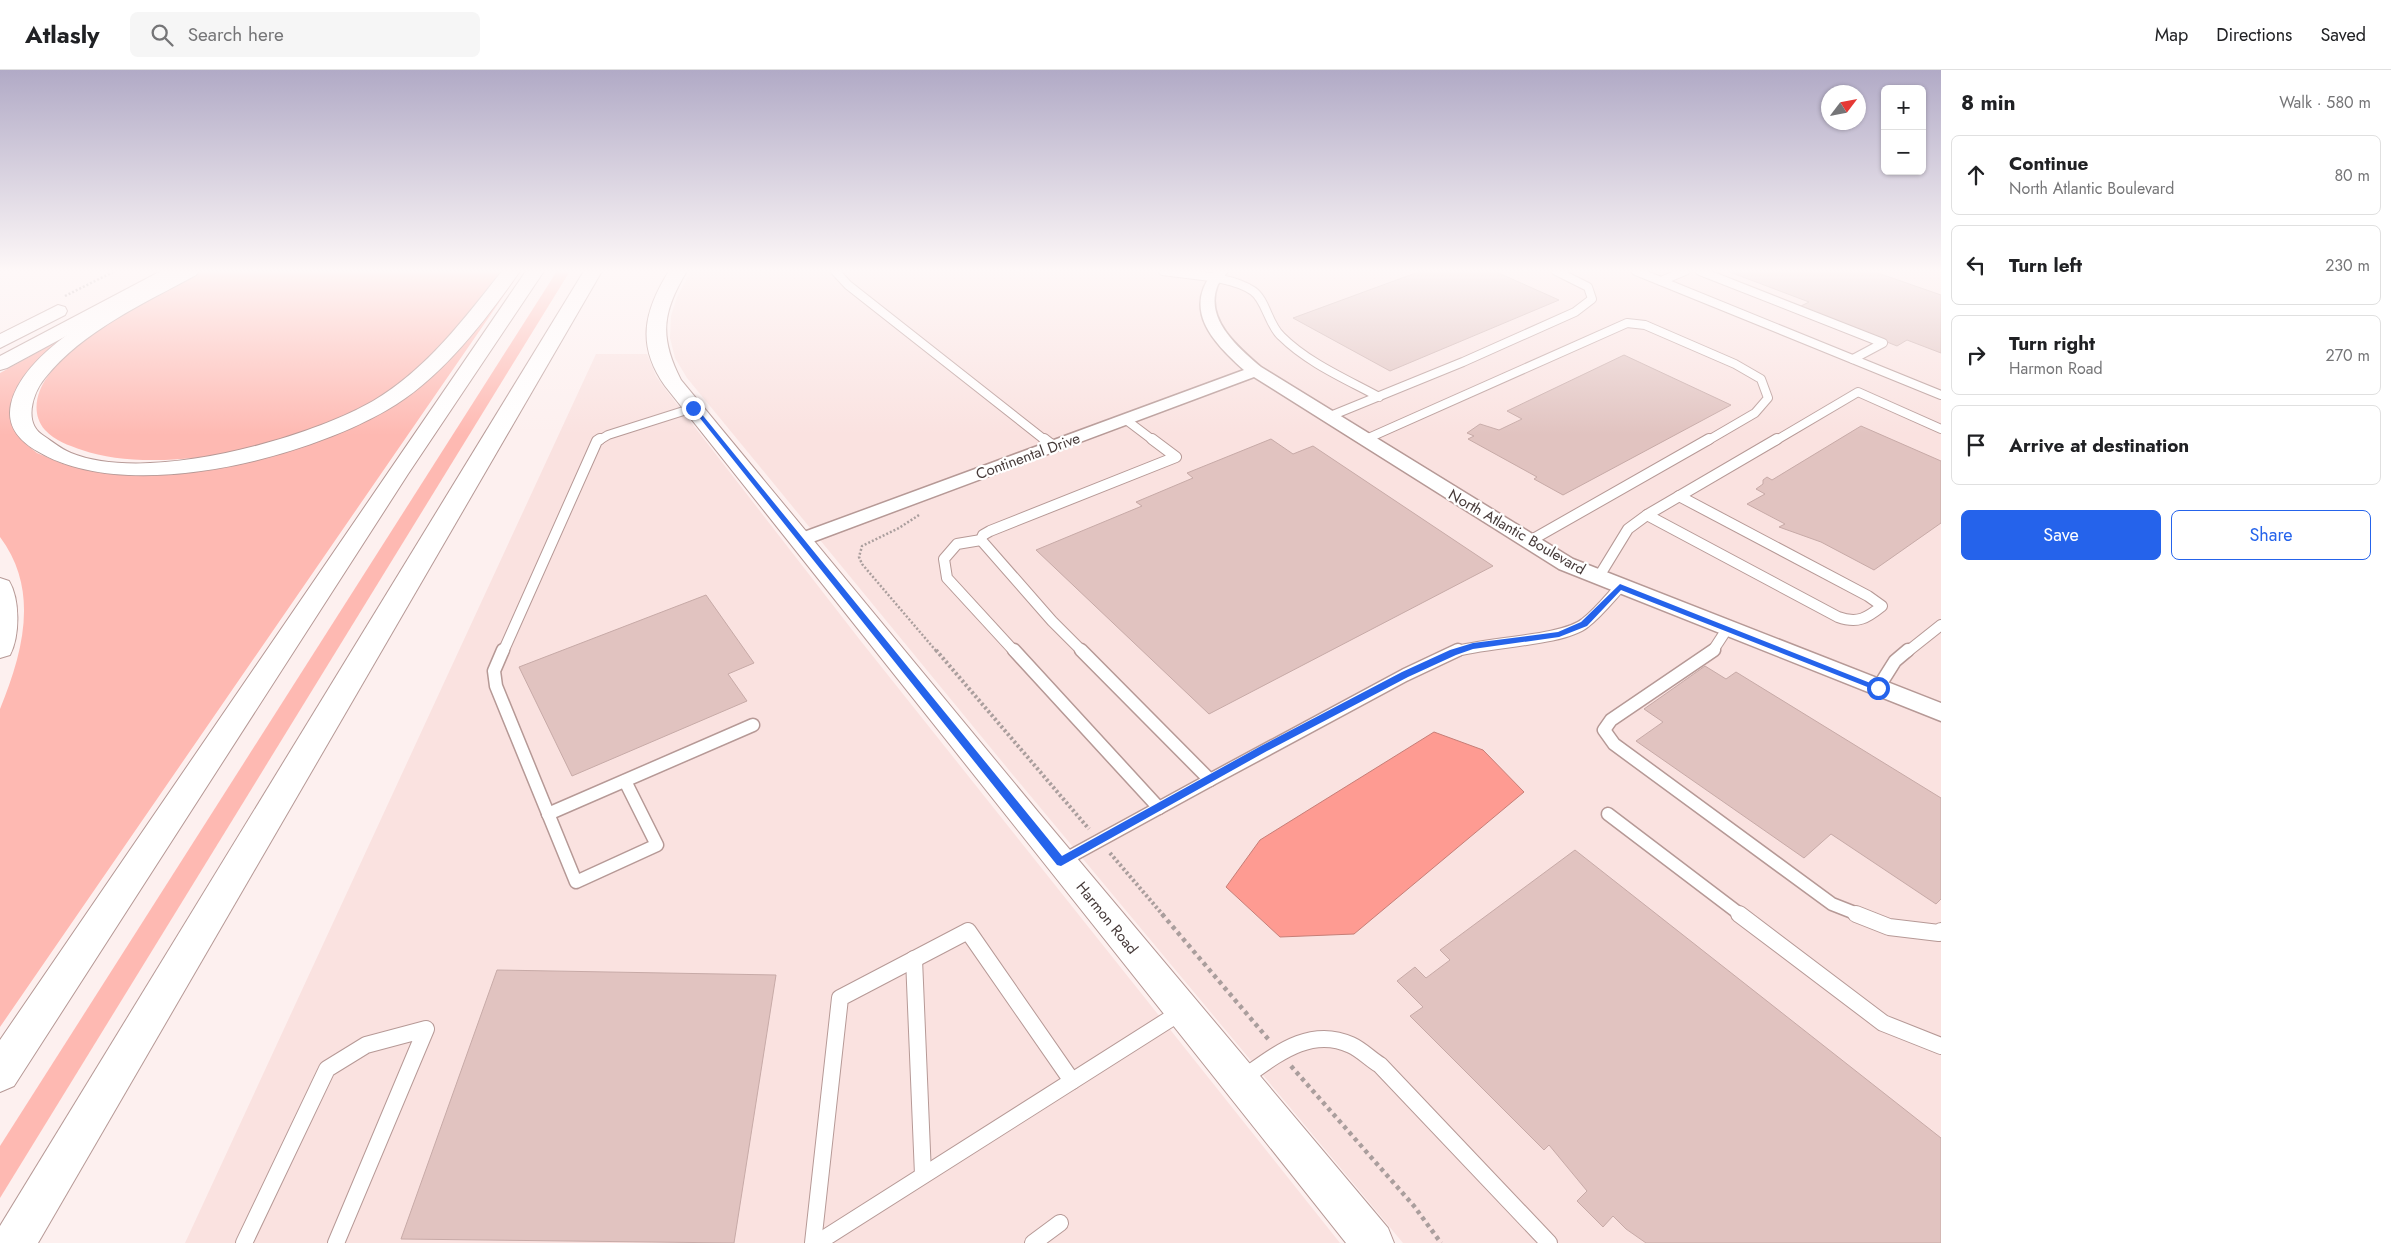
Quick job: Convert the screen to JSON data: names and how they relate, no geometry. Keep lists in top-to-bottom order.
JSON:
{
  "streets": {
    "main road": ["Harmon Road"],
    "street": ["Continental Drive", "North Atlantic Boulevard"]
  },
  "crossings": [
    ["Continental Drive", "North Atlantic Boulevard"],
    ["Continental Drive", "Harmon Road"]
  ],
  "north": "top right",
  "page": {
    "header": "Atlasly",
    "search": "Search here",
    "nav": ["Map", "Directions", "Saved"],
    "heading": ["8 min", "Walk · 580 m"],
    "map_buttons": ["+", "−"],
    "list": [
      ["Continue", "North Atlantic Boulevard", "80 m"],
      ["Turn left", "230 m"],
      ["Turn right", "Harmon Road", "270 m"],
      "Arrive at destination"
    ],
    "buttons": ["Save", "Share"]
  }
}
